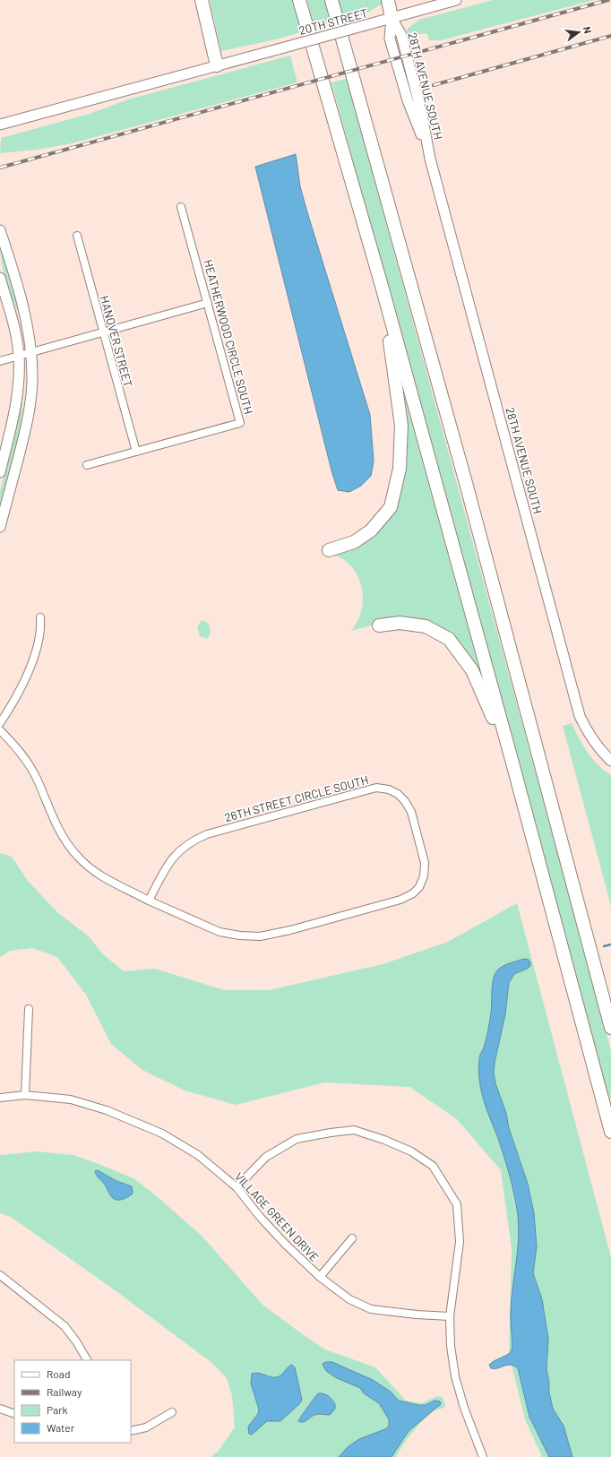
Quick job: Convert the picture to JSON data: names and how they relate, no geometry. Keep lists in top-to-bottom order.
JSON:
{
  "streets": {
    "street": [
      "20TH STREET",
      "28TH AVENUE SOUTH",
      "HEATHERWOOD CIRCLE SOUTH",
      "HANOVER STREET",
      "26TH STREET CIRCLE SOUTH",
      "VILLAGE GREEN DRIVE"
    ]
  },
  "crossings": [
    ["20TH STREET", "28TH AVENUE SOUTH"],
    ["HEATHERWOOD CIRCLE SOUTH", "HANOVER STREET"]
  ],
  "legend": [
    "Road",
    "Railway",
    "Park",
    "Water"
  ],
  "north": "right"
}
